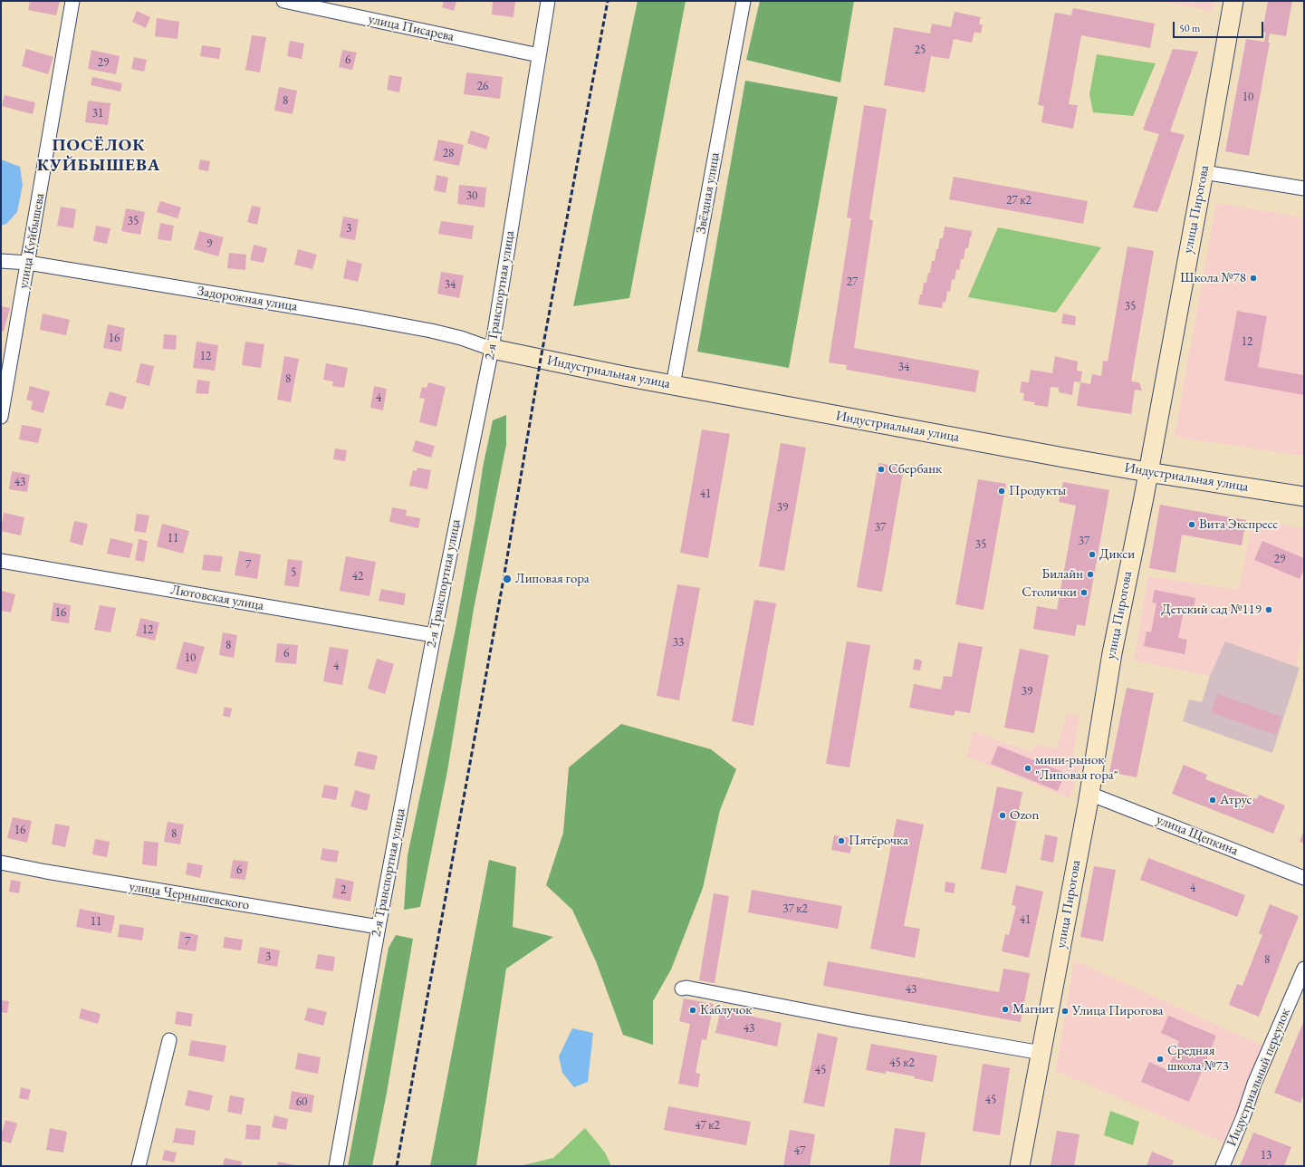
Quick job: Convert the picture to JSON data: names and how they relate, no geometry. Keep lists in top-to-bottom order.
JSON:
{
  "streets": {
    "street": [
      "улица Писарева",
      "Звёздная улица",
      "улица Пирогова",
      "улица Куйбышева",
      "2-я Транспортная улица",
      "Задорожная улица",
      "Индустриальная улица",
      "Лютовская улица",
      "улица Щепкина",
      "улица Чернышевского",
      "Индустриальный переулок"
    ]
  },
  "crossings": [
    ["улица Писарева", "2-я Транспортная улица"],
    ["Звёздная улица", "Индустриальная улица"],
    ["улица Пирогова", "Индустриальная улица"],
    ["улица Пирогова", "улица Щепкина"],
    ["улица Куйбышева", "Задорожная улица"],
    ["2-я Транспортная улица", "Задорожная улица"],
    ["2-я Транспортная улица", "Индустриальная улица"],
    ["2-я Транспортная улица", "Лютовская улица"],
    ["2-я Транспортная улица", "улица Чернышевского"],
    ["Задорожная улица", "Индустриальная улица"]
  ],
  "districts": ["ПОСЁЛОК КУЙБЫШЕВА"],
  "places": [
    "Школа №78",
    "Сбербанк",
    "Продукты",
    "Вита Экспресс",
    "Дикси",
    "Билайн",
    "Липовая гора",
    "Столички",
    "Детский сад №119",
    "мини-рынок \"Липовая гора\"",
    "Атрус",
    "Ozon",
    "Пятёрочка",
    "Магнит",
    "Каблучок",
    "Улица Пирогова",
    "Средняя школа №73"
  ],
  "house_numbers": [
    "25",
    "6",
    "29",
    "26",
    "10",
    "8",
    "31",
    "28",
    "30",
    "27 к2",
    "35",
    "3",
    "9",
    "27",
    "34",
    "35",
    "16",
    "12",
    "12",
    "34",
    "8",
    "4",
    "43",
    "41",
    "39",
    "37",
    "11",
    "37",
    "35",
    "29",
    "7",
    "5",
    "42",
    "16",
    "12",
    "33",
    "8",
    "6",
    "10",
    "4",
    "39",
    "16",
    "8",
    "6",
    "4",
    "2",
    "37 к2",
    "41",
    "11",
    "7",
    "3",
    "8",
    "43",
    "43",
    "45 к2",
    "45",
    "45",
    "60",
    "47 к2",
    "47",
    "13"
  ],
  "scale_bar": "50 m"
}
